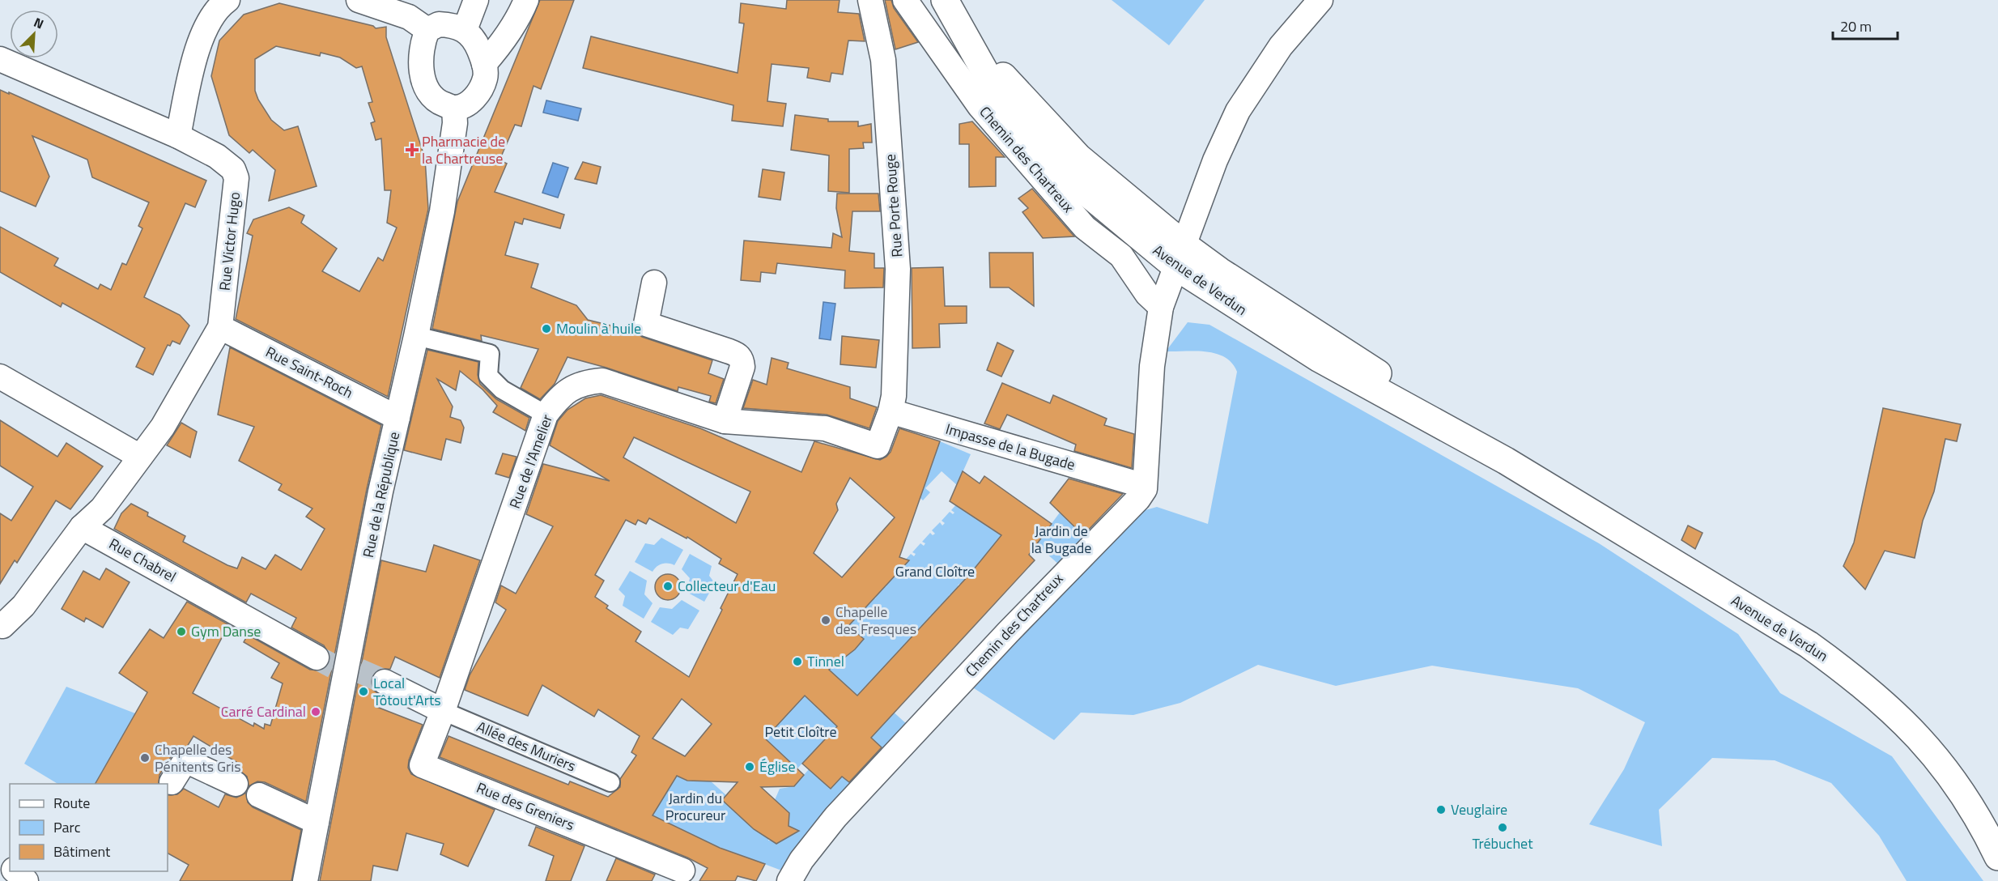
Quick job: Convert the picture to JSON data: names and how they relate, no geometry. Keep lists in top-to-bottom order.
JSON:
{
  "streets": {
    "main road": ["Avenue de Verdun"],
    "street": [
      "Chemin des Chartreux",
      "Rue Porte Rouge",
      "Rue Victor Hugo",
      "Rue Saint-Roch",
      "Impasse de la Bugade",
      "Rue de l'Amelier",
      "Rue de la République",
      "Rue Chabrel",
      "Allée des Muriers",
      "Rue des Greniers"
    ]
  },
  "crossings": [
    ["Chemin des Chartreux", "Avenue de Verdun"],
    ["Rue Porte Rouge", "Impasse de la Bugade"],
    ["Rue Porte Rouge", "Rue de l'Amelier"],
    ["Rue Victor Hugo", "Rue Saint-Roch"],
    ["Rue Victor Hugo", "Rue Chabrel"],
    ["Rue Saint-Roch", "Rue de la République"],
    ["Impasse de la Bugade", "Rue de l'Amelier"],
    ["Rue de l'Amelier", "Allée des Muriers"],
    ["Rue de l'Amelier", "Rue des Greniers"],
    ["Rue de la République", "Rue Chabrel"],
    ["Allée des Muriers", "Rue des Greniers"]
  ],
  "parks": [
    "Jardin de la Bugade",
    "Grand Cloître",
    "Petit Cloître",
    "Jardin du Procureur"
  ],
  "places": {
    "health": ["Pharmacie de la Chartreuse"],
    "other": [
      "Moulin à huile",
      "Collecteur d'Eau",
      "Chapelle des Fresques",
      "Gym Danse",
      "Tinnel",
      "Local Tôtout'Arts",
      "Carré Cardinal",
      "Chapelle des Pénitents Gris",
      "Église",
      "Veuglaire",
      "Trébuchet"
    ]
  },
  "legend": ["Route", "Parc", "Bâtiment"],
  "scale_bar": "20 m",
  "north": "top right"
}
